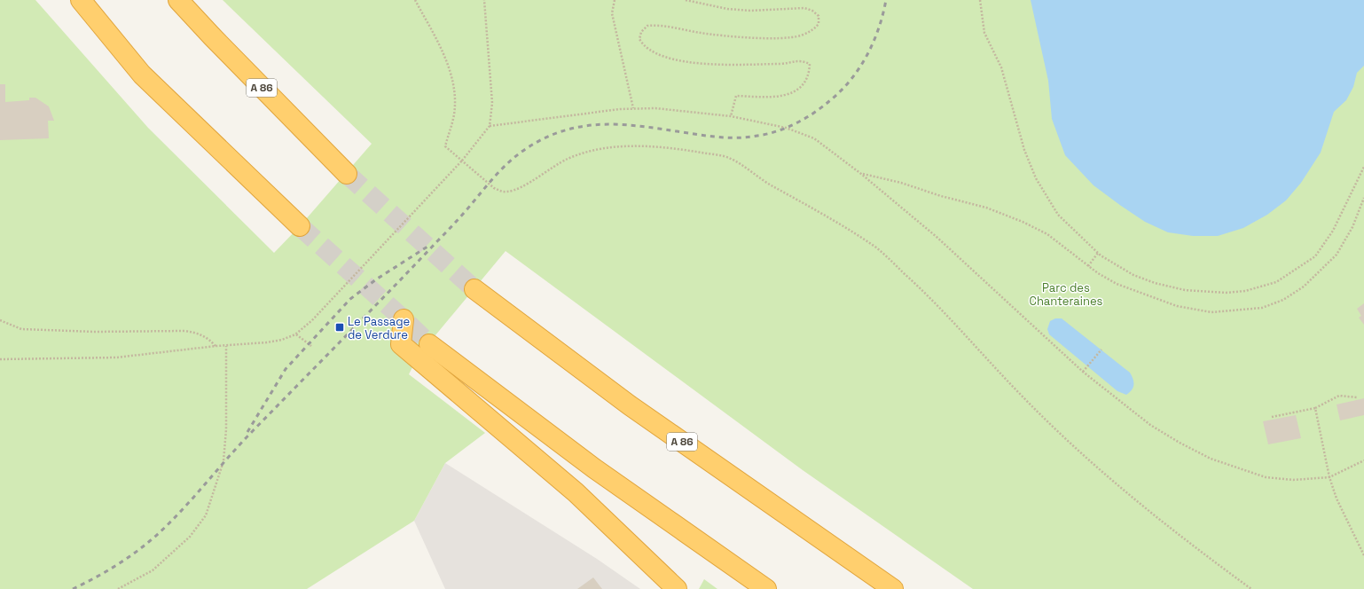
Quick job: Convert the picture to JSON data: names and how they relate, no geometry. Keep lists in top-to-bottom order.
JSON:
{
  "streets": {
    "highway": ["A 86"]
  },
  "parks": ["Parc des Chanteraines"],
  "places": {
    "transit": ["Le Passage de Verdure"]
  }
}
